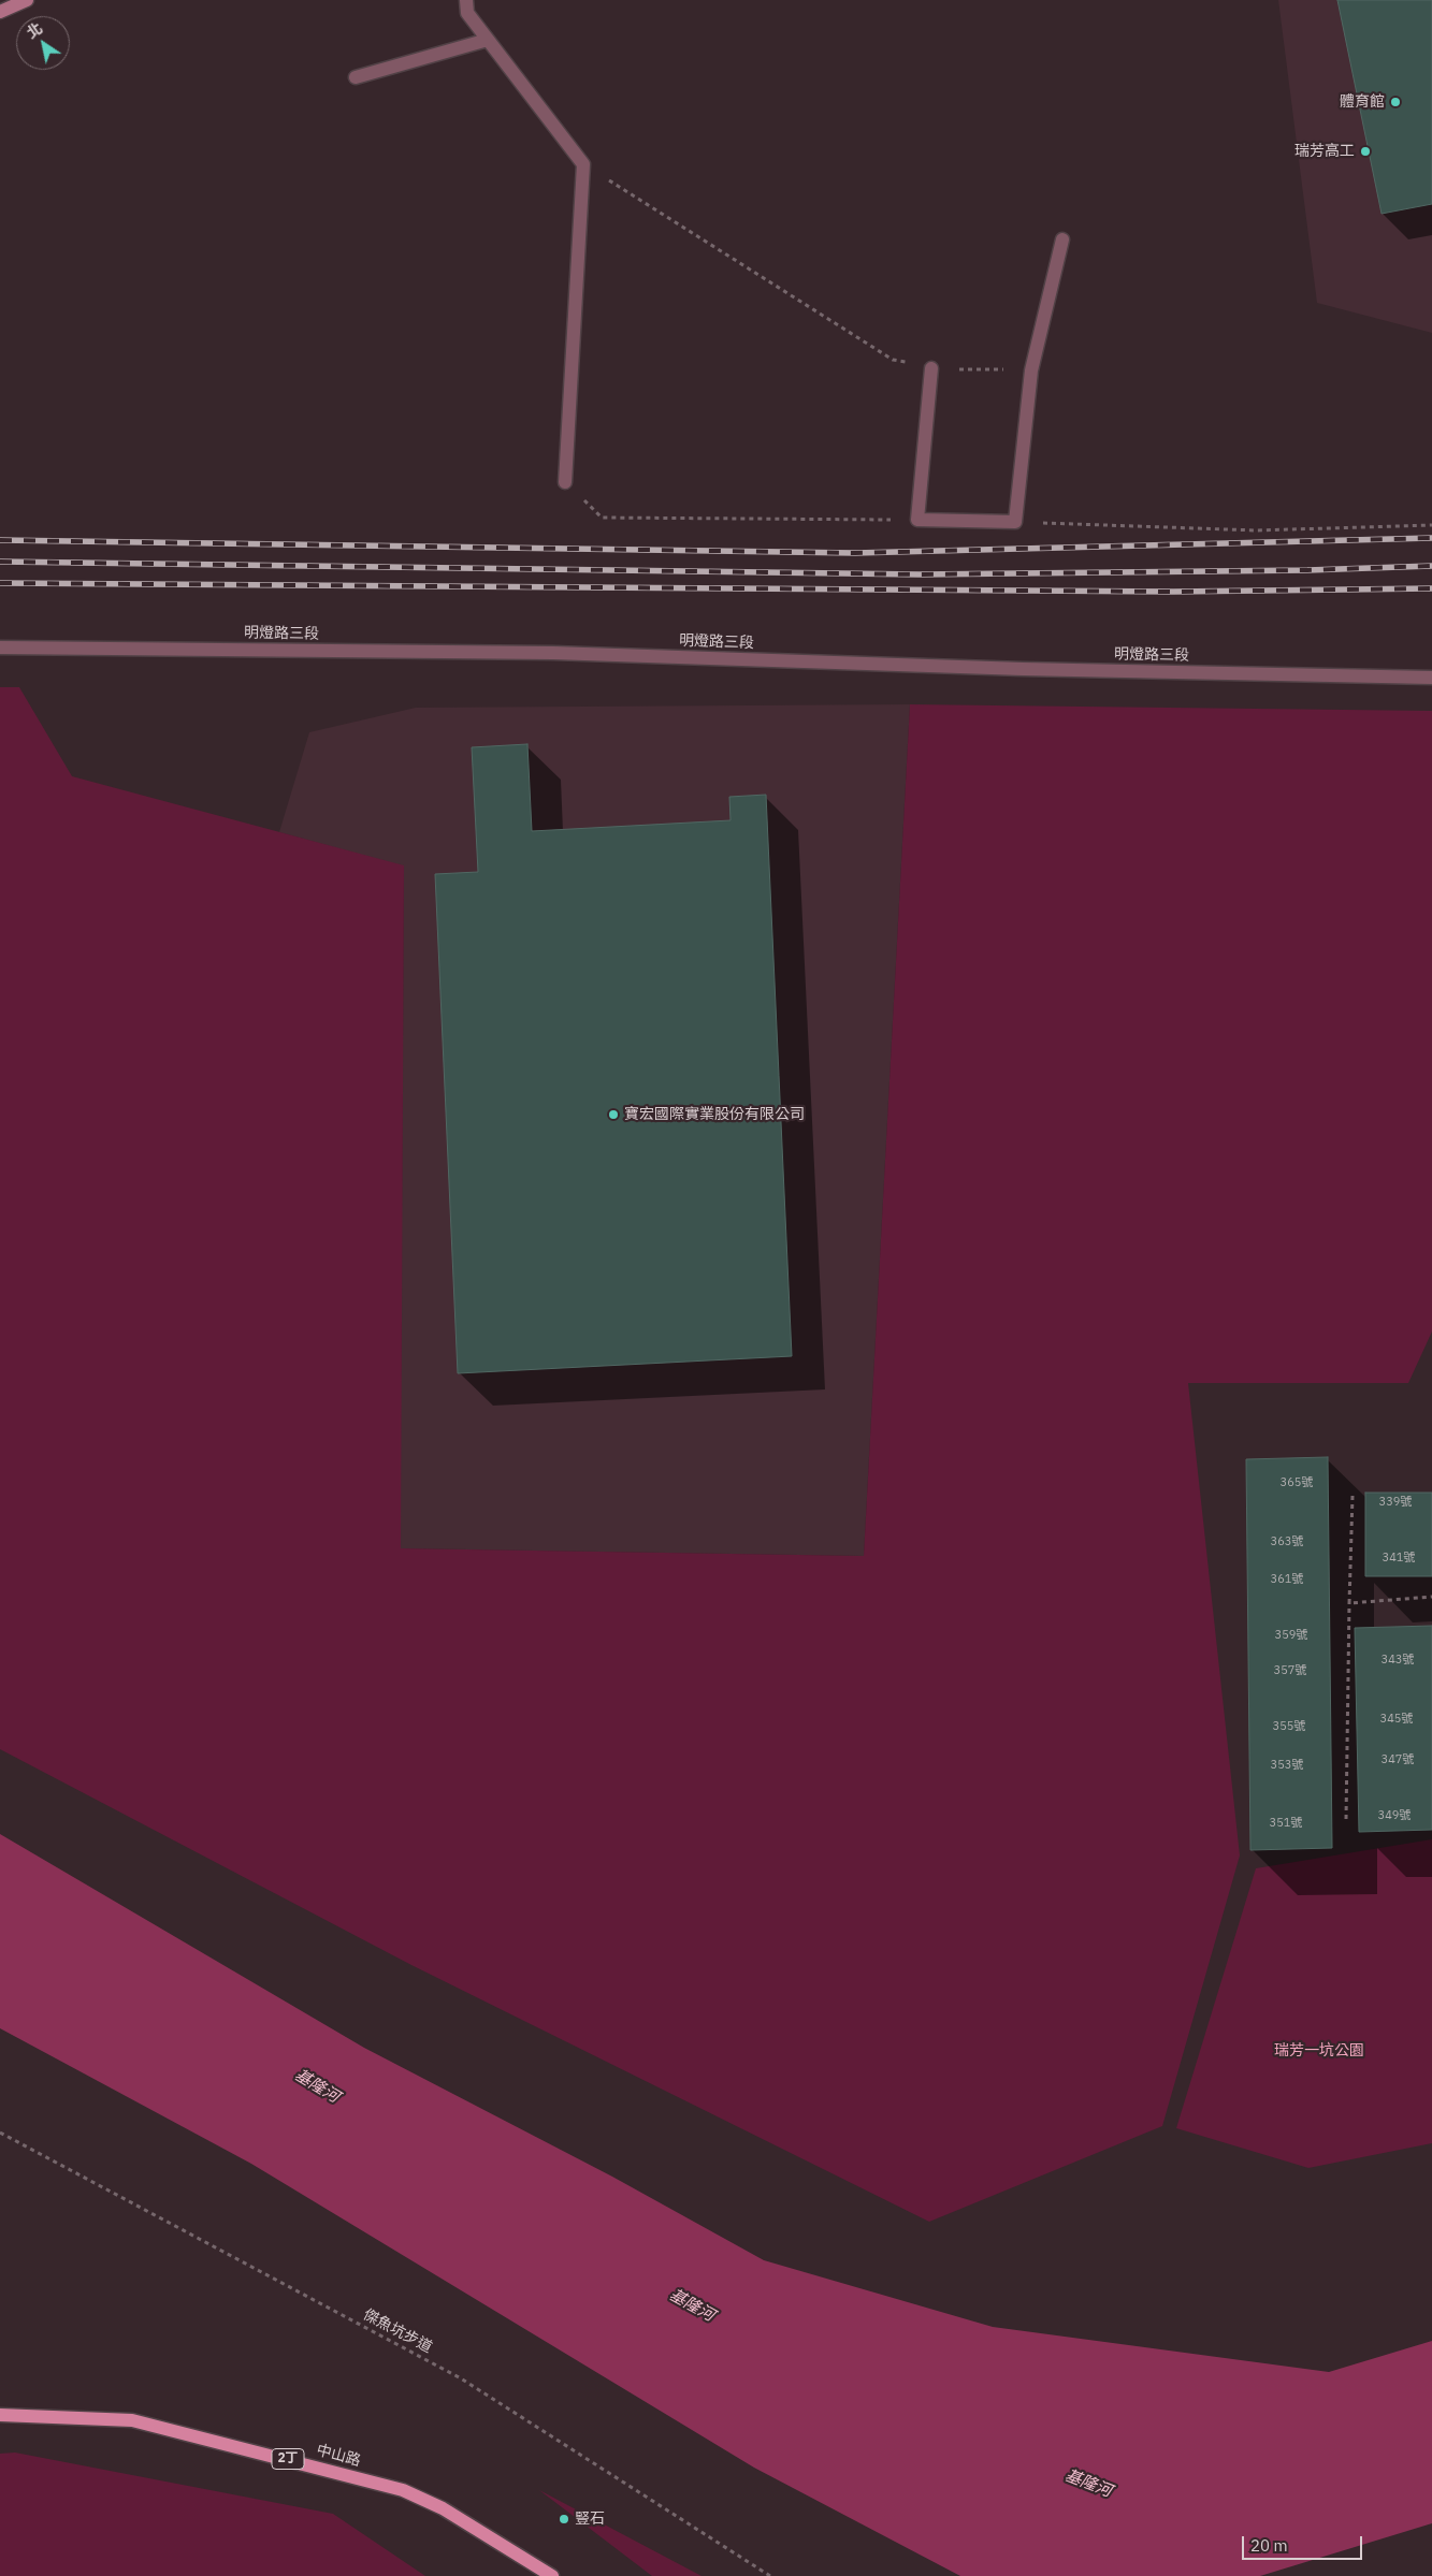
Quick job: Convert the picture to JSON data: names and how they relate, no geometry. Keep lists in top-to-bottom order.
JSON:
{
  "streets": {
    "main road": ["中山路", "2丁"],
    "street": ["明燈路三段"],
    "path": ["傑魚坑步道"]
  },
  "water": ["基隆河"],
  "parks": ["瑞芳一坑公園"],
  "places": [
    "體育館",
    "瑞芳高工",
    "寶宏國際實業股份有限公司",
    "豎石"
  ],
  "house_numbers": [
    "365號",
    "339號",
    "363號",
    "341號",
    "361號",
    "359號",
    "343號",
    "357號",
    "345號",
    "355號",
    "347號",
    "353號",
    "349號",
    "351號"
  ],
  "scale_bar": "20 m",
  "north": "top left"
}
